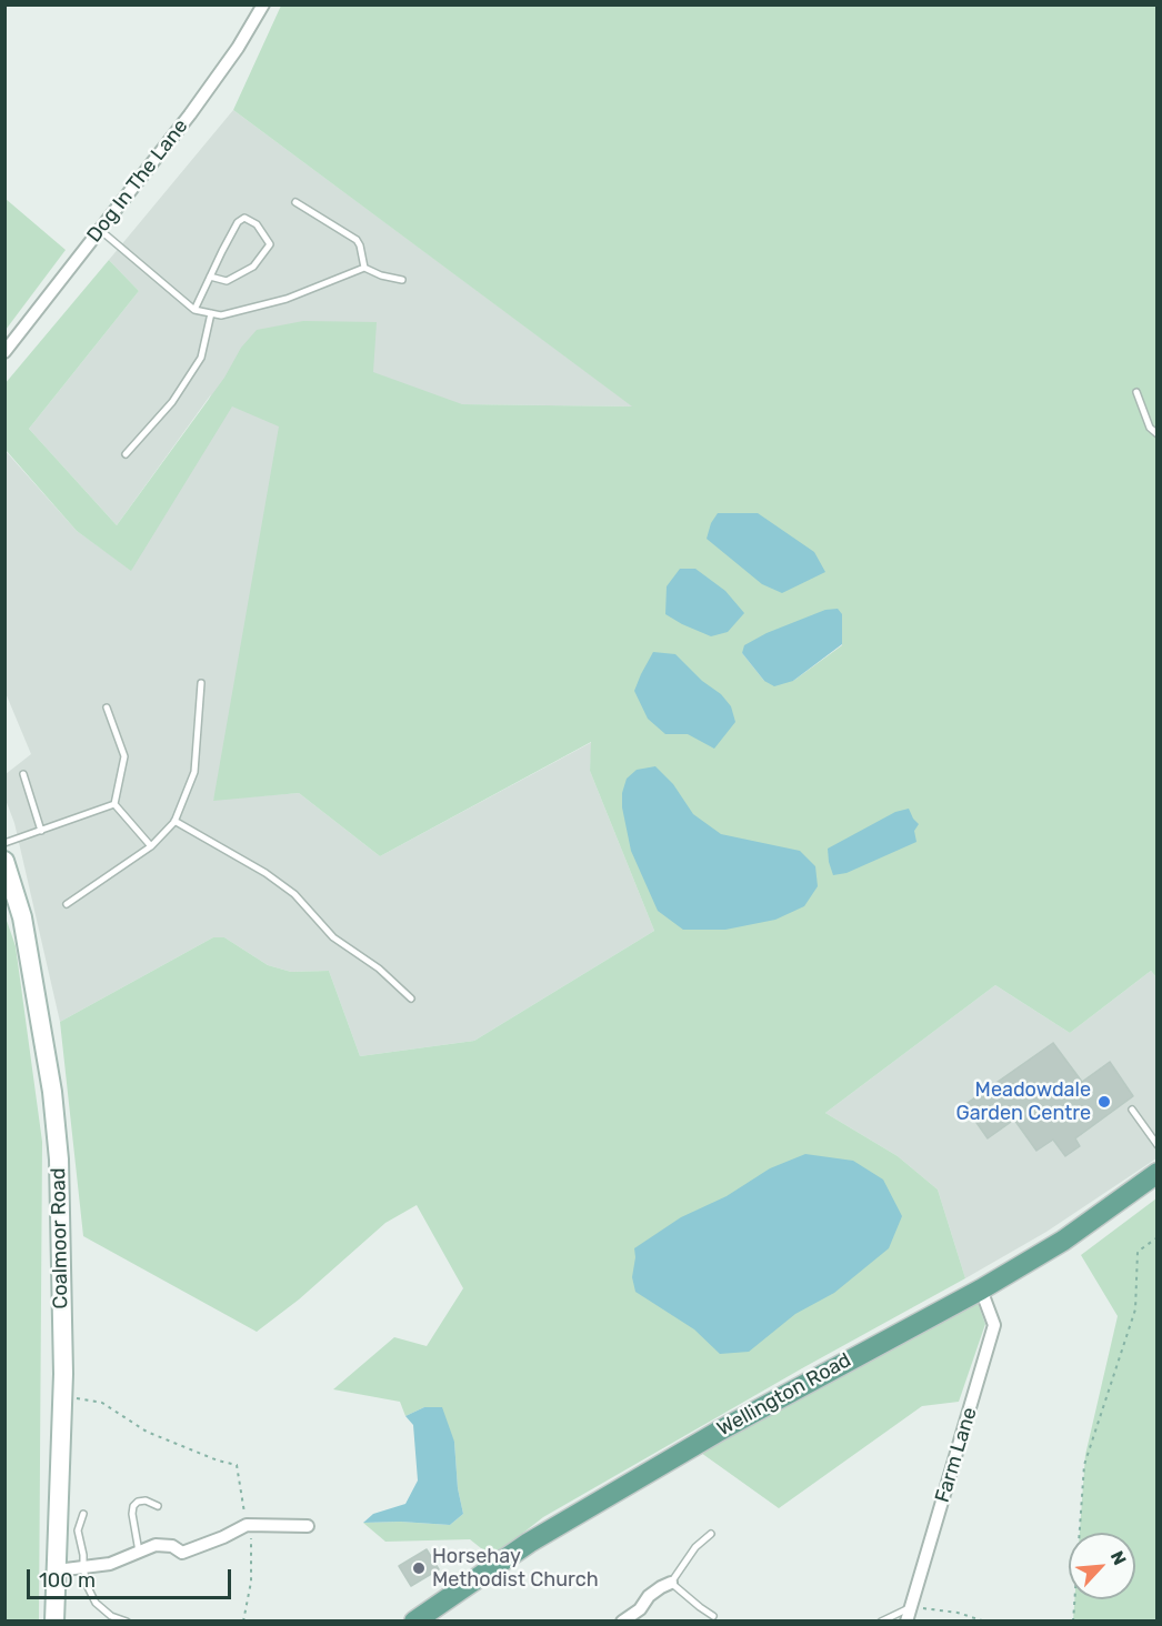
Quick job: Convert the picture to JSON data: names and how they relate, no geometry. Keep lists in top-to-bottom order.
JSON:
{
  "streets": {
    "main road": ["Wellington Road"],
    "street": ["Dog In The Lane", "Coalmoor Road", "Farm Lane"]
  },
  "crossings": [
    ["Wellington Road", "Farm Lane"]
  ],
  "places": ["Meadowdale Garden Centre", "Horsehay Methodist Church"],
  "scale_bar": "100 m",
  "north": "top right"
}
